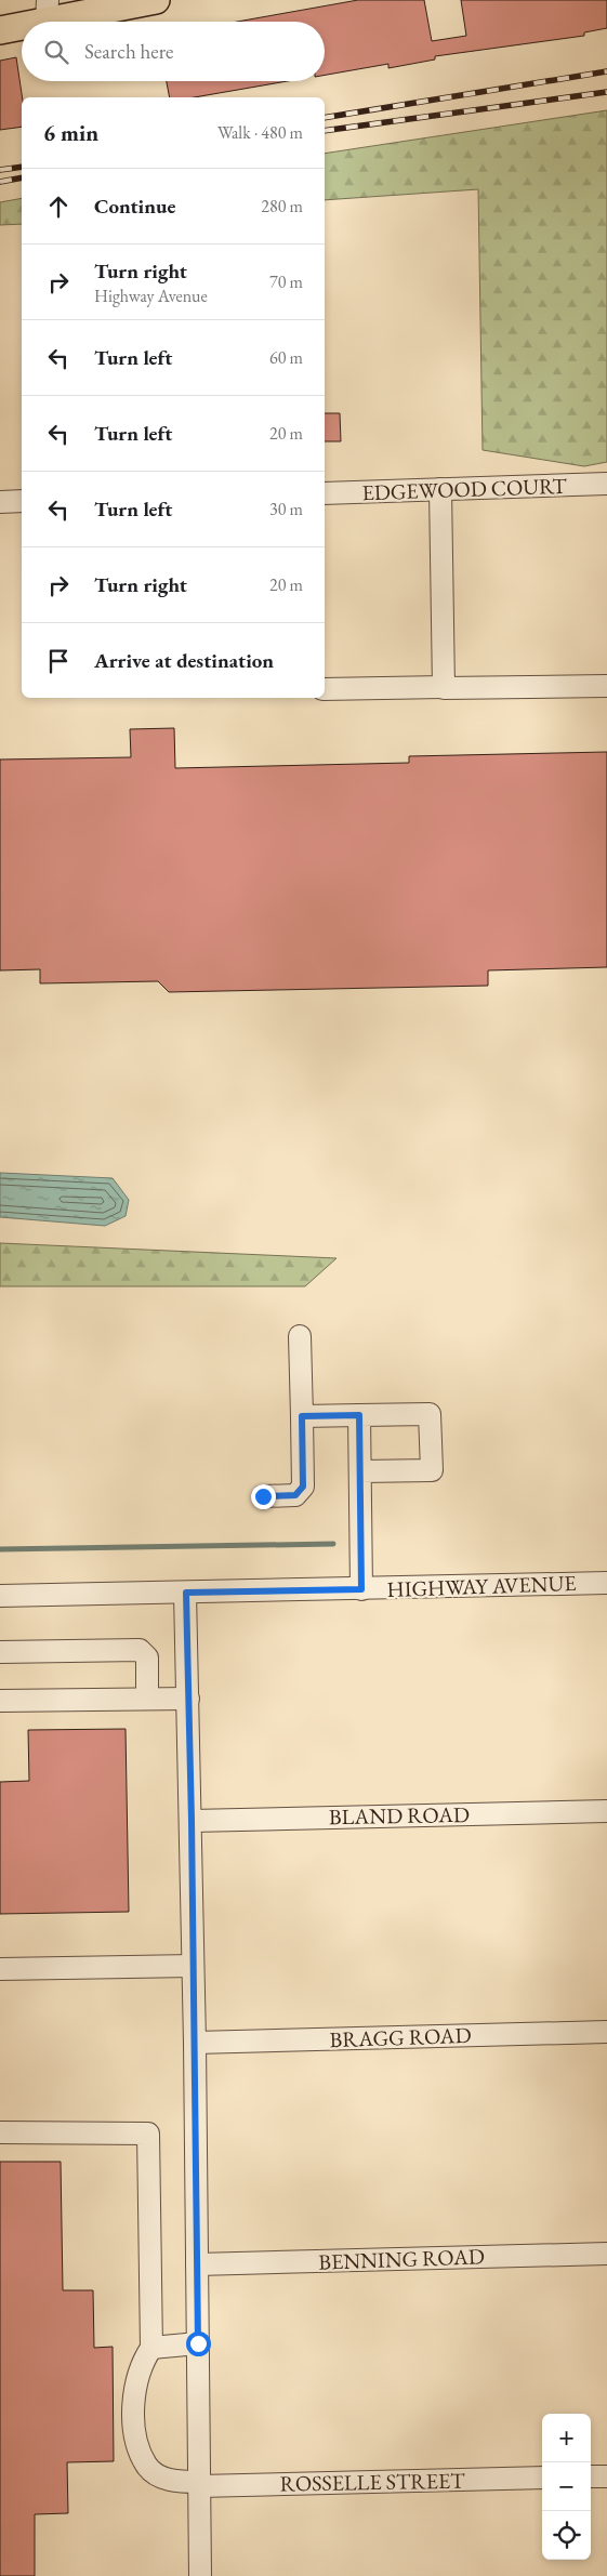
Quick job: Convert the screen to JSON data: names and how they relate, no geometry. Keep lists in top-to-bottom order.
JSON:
{
  "streets": {
    "street": [
      "EDGEWOOD COURT",
      "HIGHWAY AVENUE",
      "BLAND ROAD",
      "BRAGG ROAD",
      "BENNING ROAD",
      "ROSSELLE STREET"
    ]
  },
  "page": {
    "search": "Search here",
    "heading": ["6 min", "Walk · 480 m"],
    "list": [
      ["Continue", "280 m"],
      ["Turn right", "Highway Avenue", "70 m"],
      ["Turn left", "60 m"],
      ["Turn left", "20 m"],
      ["Turn left", "30 m"],
      ["Turn right", "20 m"],
      "Arrive at destination"
    ],
    "map_buttons": ["+", "−"]
  }
}
